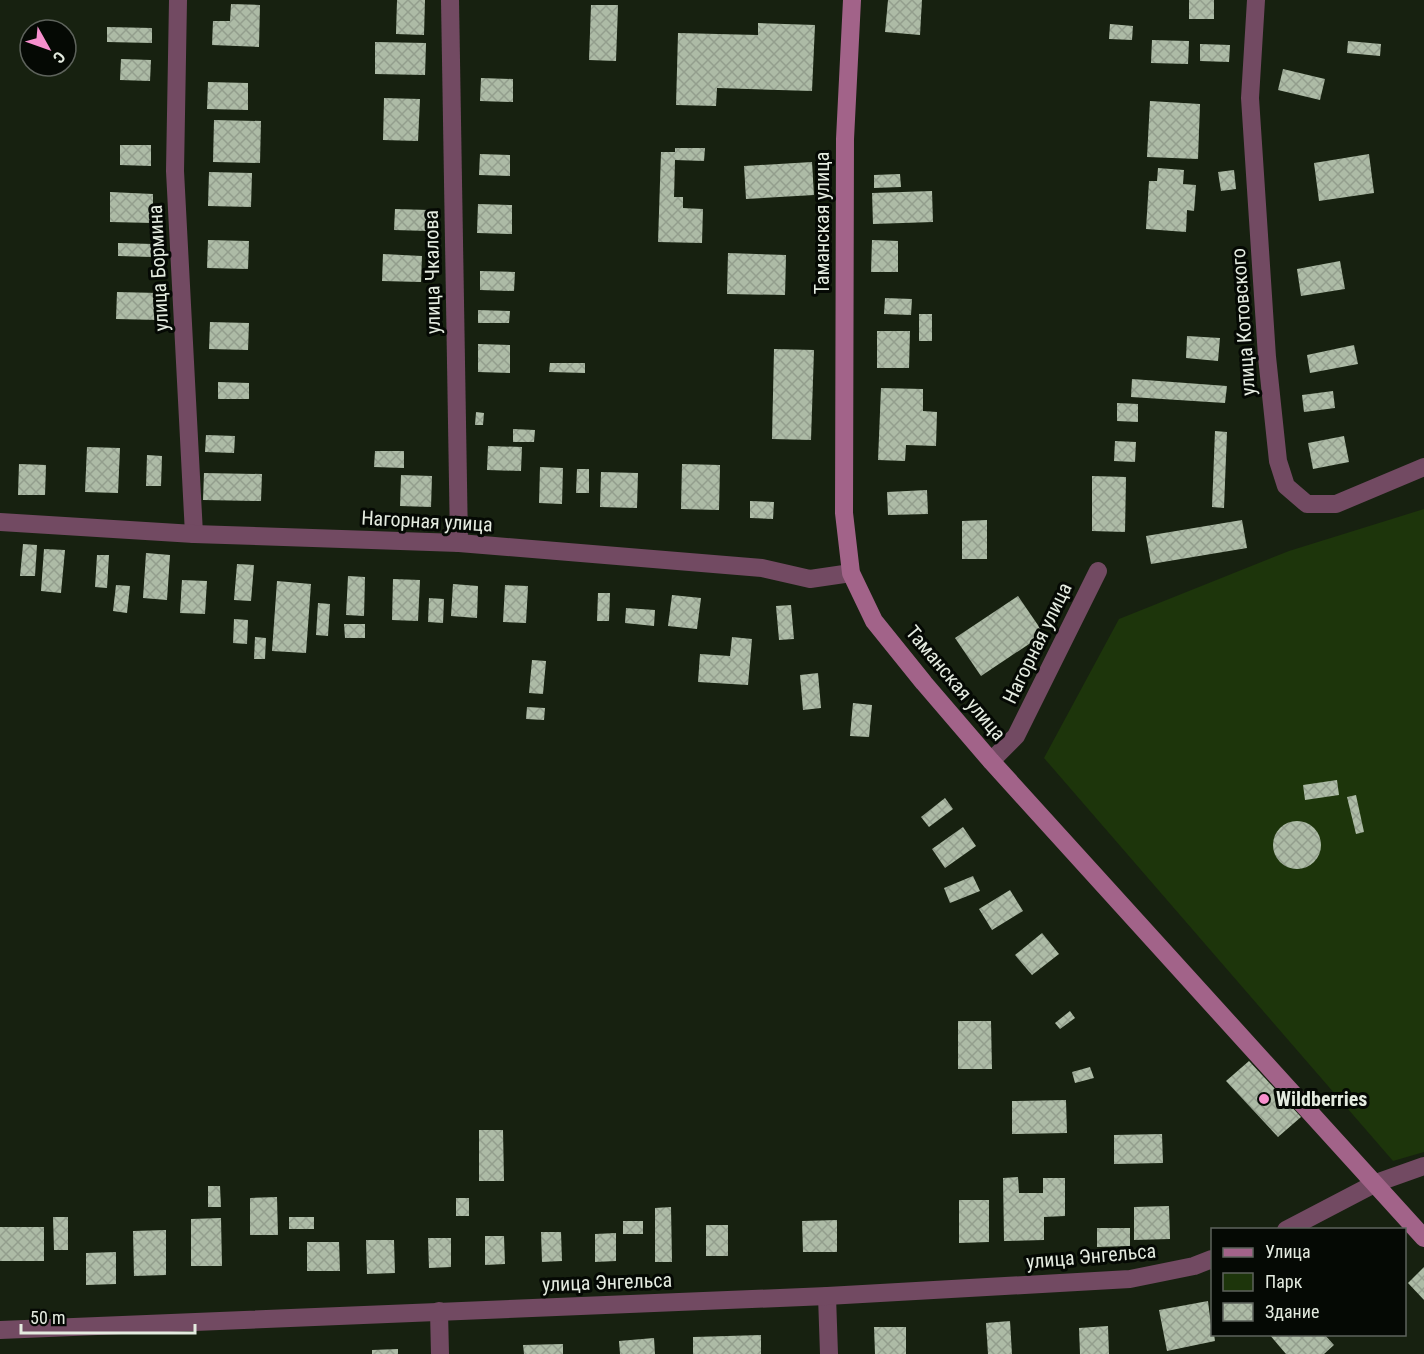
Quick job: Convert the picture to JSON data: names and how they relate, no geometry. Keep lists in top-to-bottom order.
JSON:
{
  "streets": {
    "street": [
      "Таманская улица",
      "улица Бормина",
      "улица Чкалова",
      "улица Котовского",
      "Нагорная улица",
      "улица Энгельса"
    ]
  },
  "crossings": [
    ["Таманская улица", "Нагорная улица"],
    ["улица Бормина", "Нагорная улица"],
    ["улица Чкалова", "Нагорная улица"]
  ],
  "places": ["Wildberries"],
  "legend": ["Улица", "Парк", "Здание"],
  "scale_bar": "50 m",
  "north": "bottom right"
}
